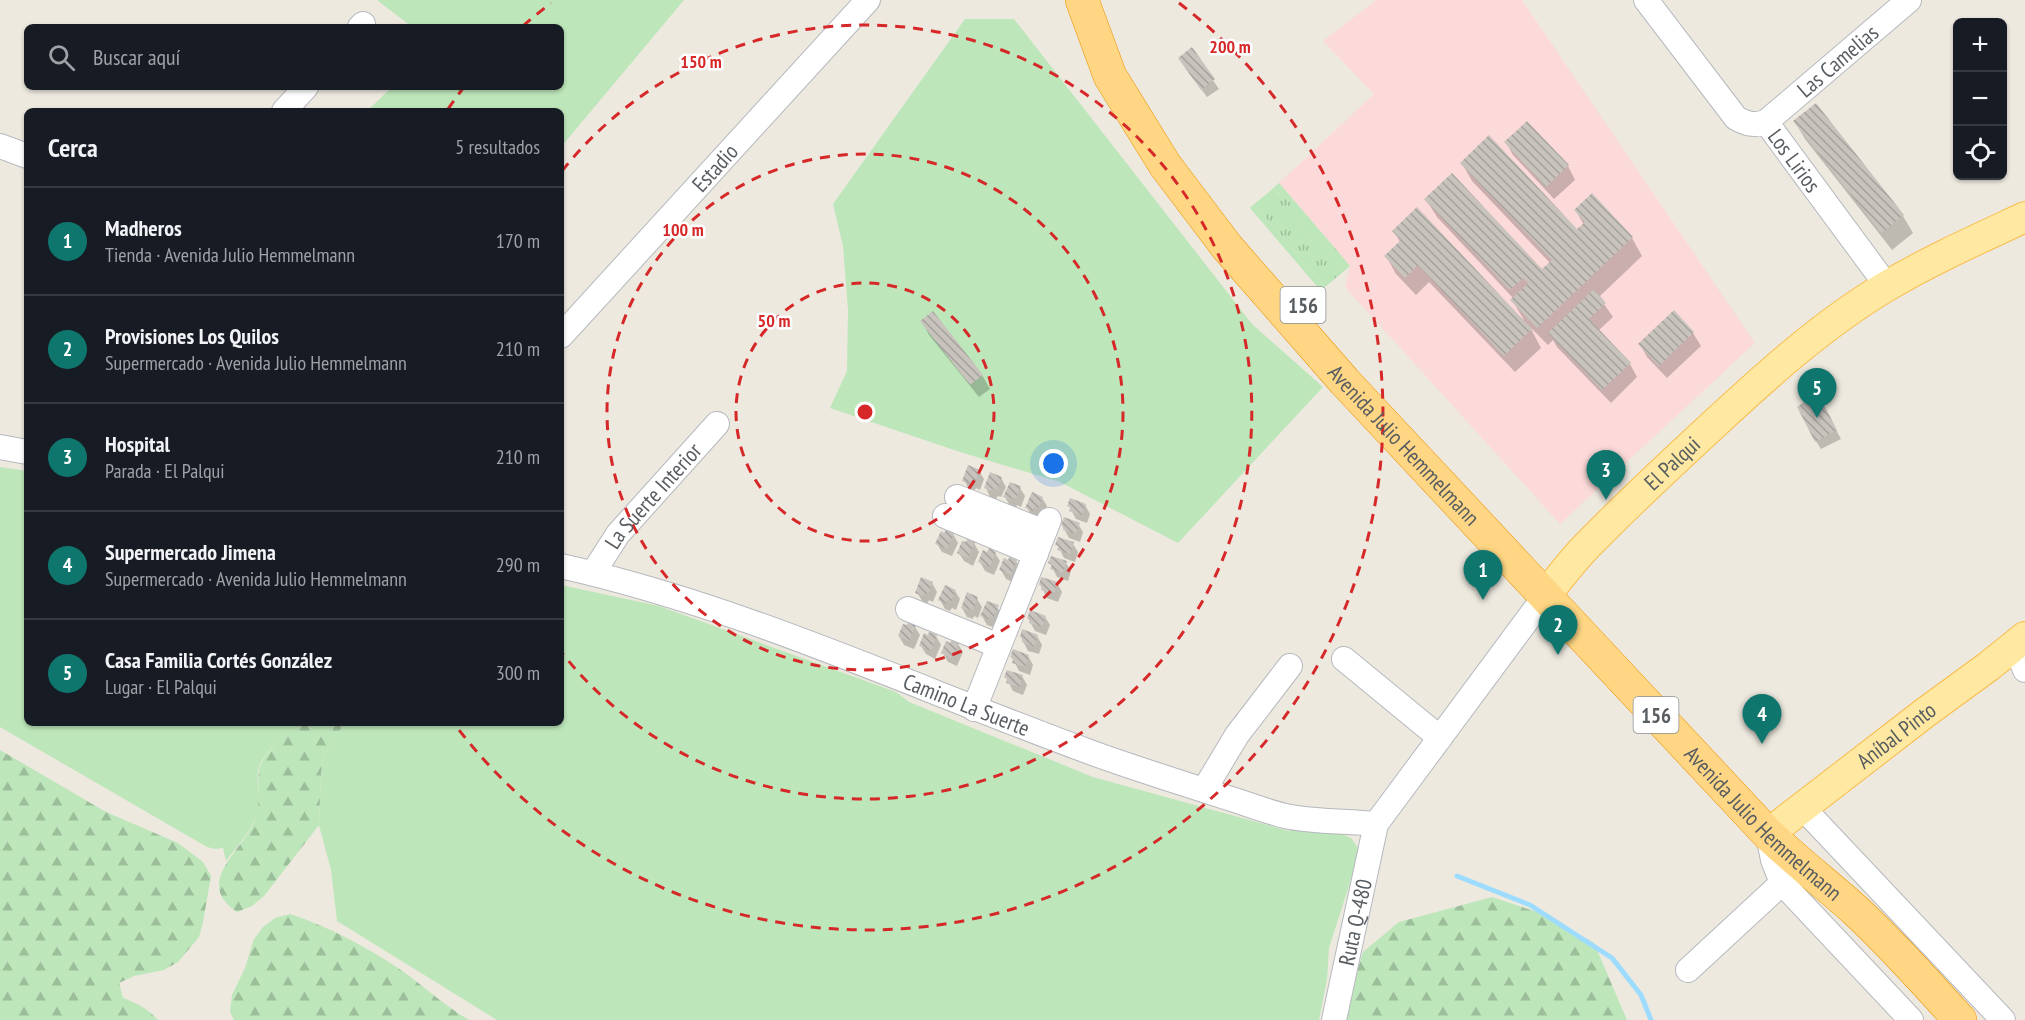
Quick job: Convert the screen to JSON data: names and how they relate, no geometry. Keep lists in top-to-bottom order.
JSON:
{
  "streets": {
    "highway": ["156", "Avenida Julio Hemmelmann"],
    "main road": ["El Palqui", "Aníbal Pinto"],
    "street": [
      "Las Camelias",
      "Los Lirios",
      "Estadio",
      "La Suerte Interior",
      "Camino La Suerte",
      "Ruta Q-480"
    ]
  },
  "crossings": [
    ["Las Camelias", "Los Lirios"],
    ["Los Lirios", "El Palqui"],
    ["Avenida Julio Hemmelmann", "El Palqui"],
    ["Avenida Julio Hemmelmann", "Aníbal Pinto"],
    ["El Palqui", "Camino La Suerte"],
    ["El Palqui", "Ruta Q-480"],
    ["La Suerte Interior", "Camino La Suerte"],
    ["Camino La Suerte", "Ruta Q-480"]
  ],
  "page": {
    "map_buttons": ["+", "−"],
    "search": "Buscar aquí",
    "heading": ["Cerca", "5 resultados"],
    "list": [
      {
        "mark": "1",
        "name": "Madheros",
        "note": "Tienda · Avenida Julio Hemmelmann",
        "value": "170 m"
      },
      {
        "mark": "2",
        "name": "Provisiones Los Quilos",
        "note": "Supermercado · Avenida Julio Hemmelmann",
        "value": "210 m"
      },
      {
        "mark": "3",
        "name": "Hospital",
        "note": "Parada · El Palqui",
        "value": "210 m"
      },
      {
        "mark": "4",
        "name": "Supermercado Jimena",
        "note": "Supermercado · Avenida Julio Hemmelmann",
        "value": "290 m"
      },
      {
        "mark": "5",
        "name": "Casa Familia Cortés González",
        "note": "Lugar · El Palqui",
        "value": "300 m"
      }
    ],
    "pins": [
      "5",
      "3",
      "1",
      "2",
      "4"
    ]
  },
  "rings": [
    "200 m",
    "150 m",
    "100 m",
    "50 m"
  ]
}
